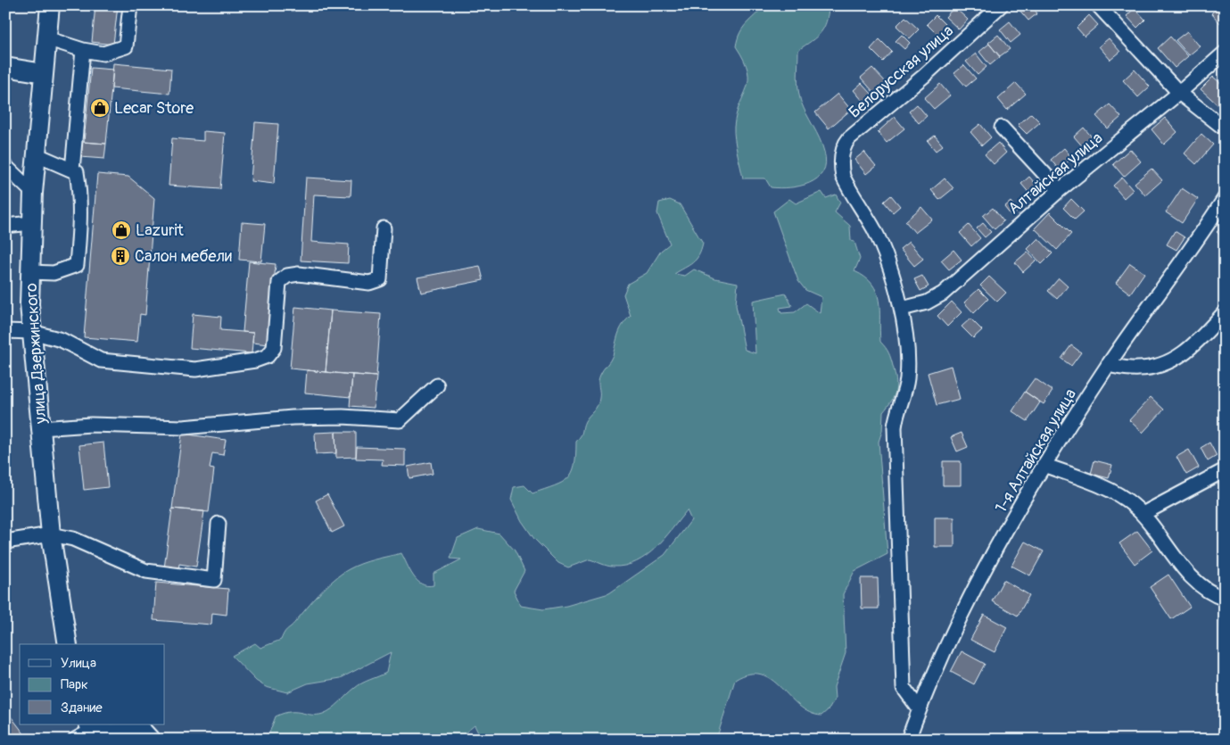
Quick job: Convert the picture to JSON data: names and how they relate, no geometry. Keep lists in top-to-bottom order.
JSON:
{
  "streets": {
    "main road": ["улица Дзержинского"],
    "street": ["Белорусская улица", "Алтайская улица", "1-я Алтайская улица"]
  },
  "crossings": [
    ["Белорусская улица", "Алтайская улица"]
  ],
  "places": {
    "shop": ["Lecar Store", "Lazurit"],
    "building": ["Салон мебели"]
  },
  "legend": ["Улица", "Парк", "Здание"]
}
